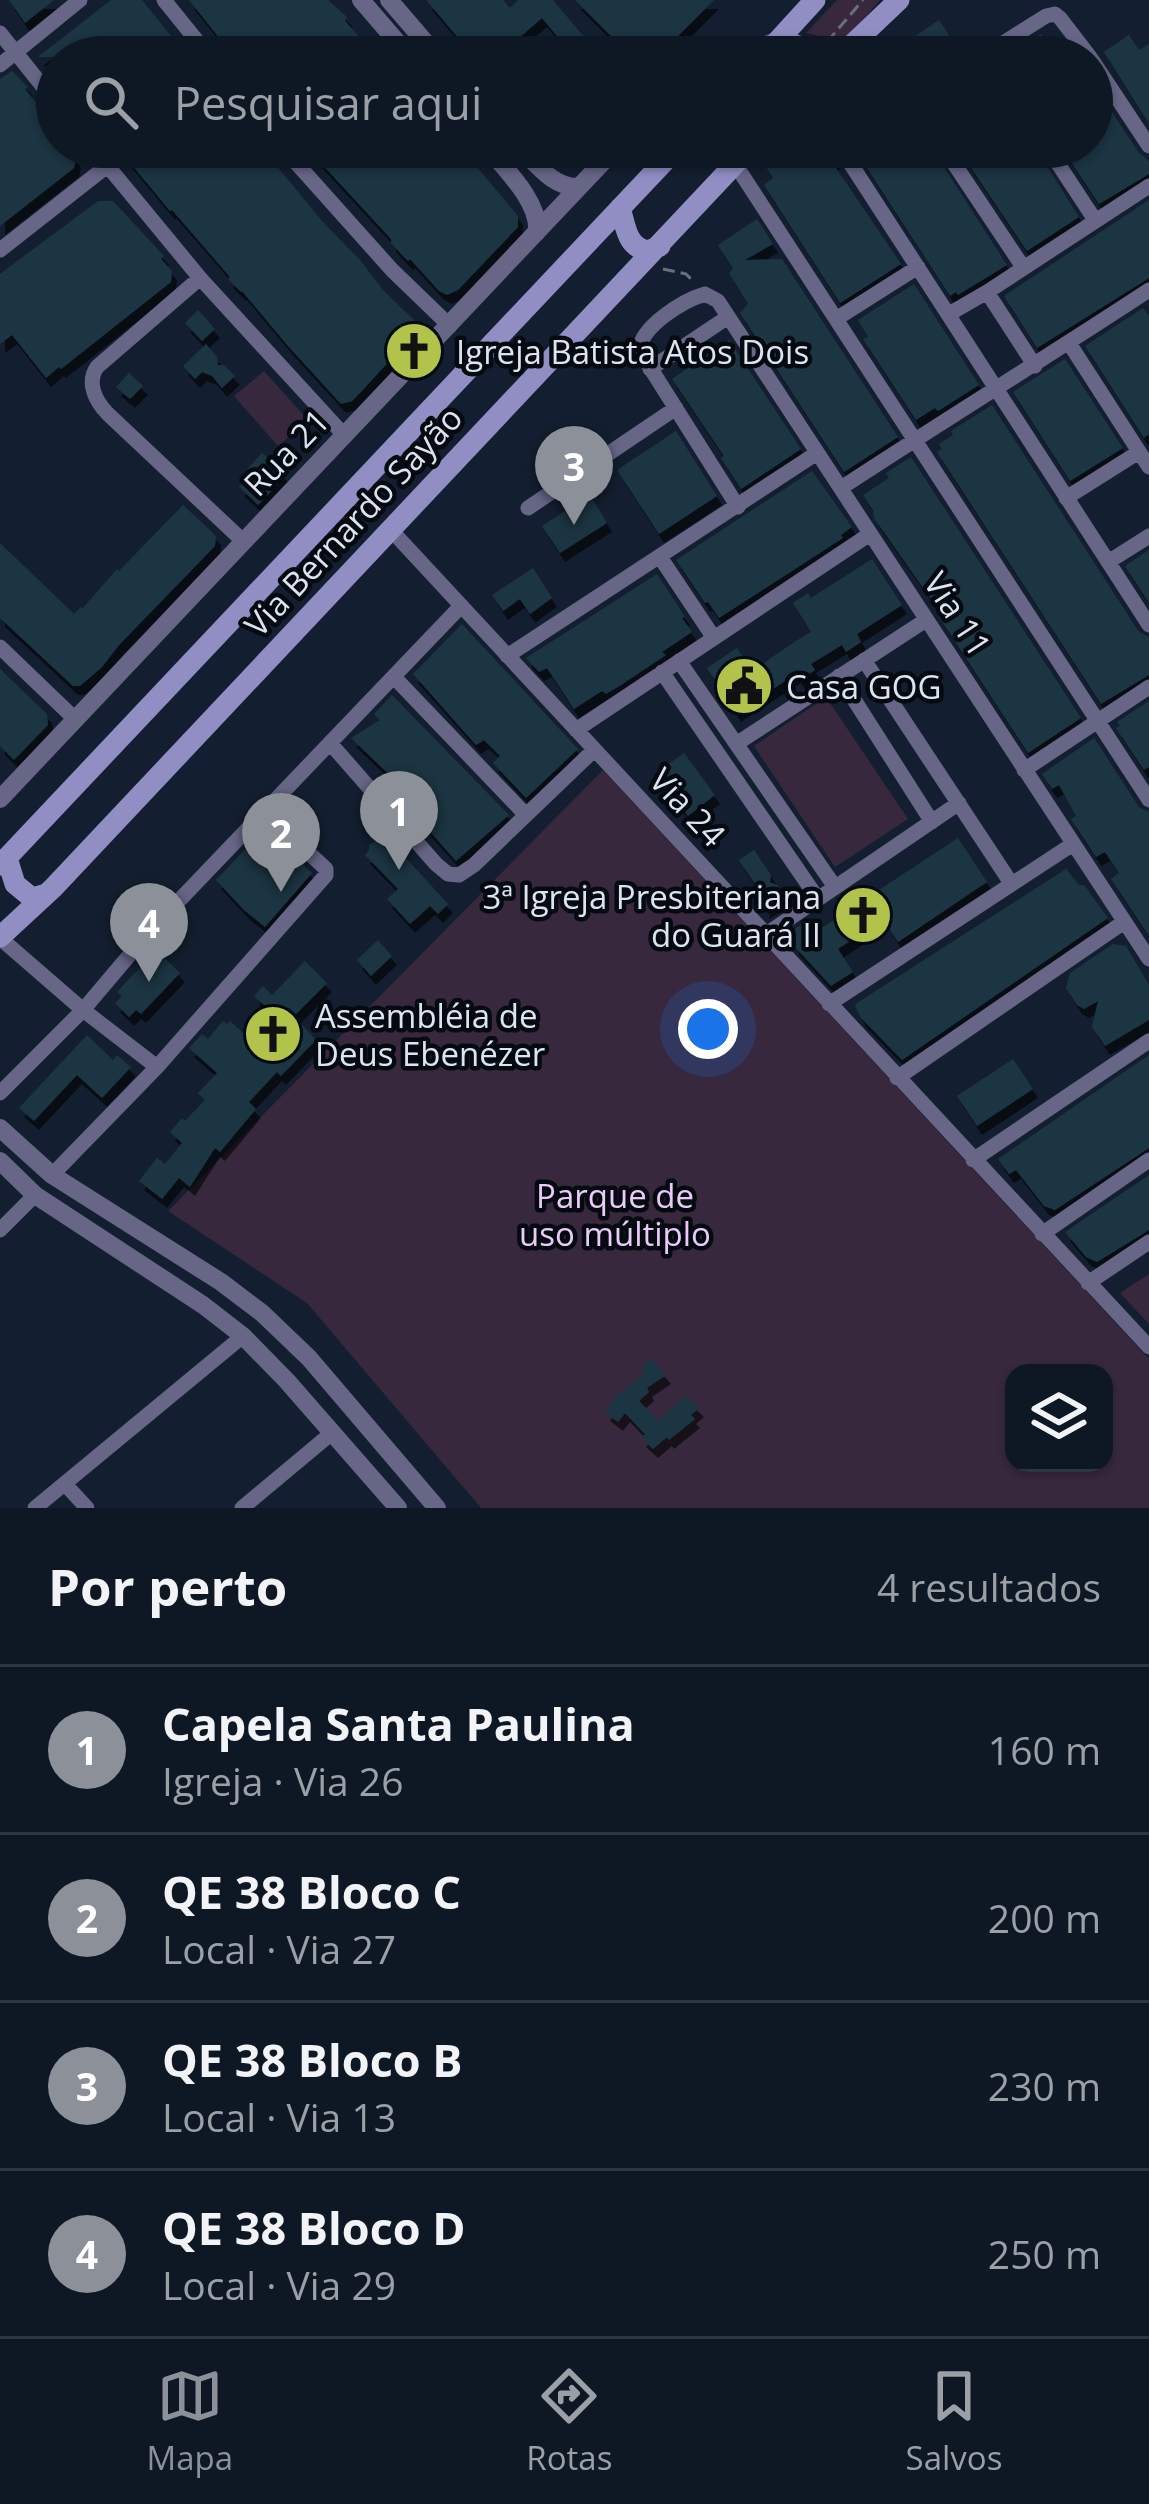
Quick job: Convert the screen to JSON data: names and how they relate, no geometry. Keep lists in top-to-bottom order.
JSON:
{
  "streets": {
    "main road": ["Via Bernardo Sayão"],
    "street": ["Rua 21", "Via 11", "Via 24"]
  },
  "crossings": [
    ["Via Bernardo Sayão", "Via 24"]
  ],
  "parks": ["Parque de uso múltiplo"],
  "places": {
    "church": ["Igreja Batista Atos Dois", "3ª Igreja Presbiteriana do Guará II", "Assembléia de Deus Ebenézer"],
    "public building": ["Casa GOG"]
  },
  "page": {
    "search": "Pesquisar aqui",
    "pins": [
      "3",
      "1",
      "2",
      "4"
    ],
    "heading": ["Por perto", "4 resultados"],
    "list": [
      {
        "mark": "1",
        "name": "Capela Santa Paulina",
        "note": "Igreja · Via 26",
        "value": "160 m"
      },
      {
        "mark": "2",
        "name": "QE 38 Bloco C",
        "note": "Local · Via 27",
        "value": "200 m"
      },
      {
        "mark": "3",
        "name": "QE 38 Bloco B",
        "note": "Local · Via 13",
        "value": "230 m"
      },
      {
        "mark": "4",
        "name": "QE 38 Bloco D",
        "note": "Local · Via 29",
        "value": "250 m"
      }
    ],
    "nav": ["Mapa", "Rotas", "Salvos"]
  }
}
